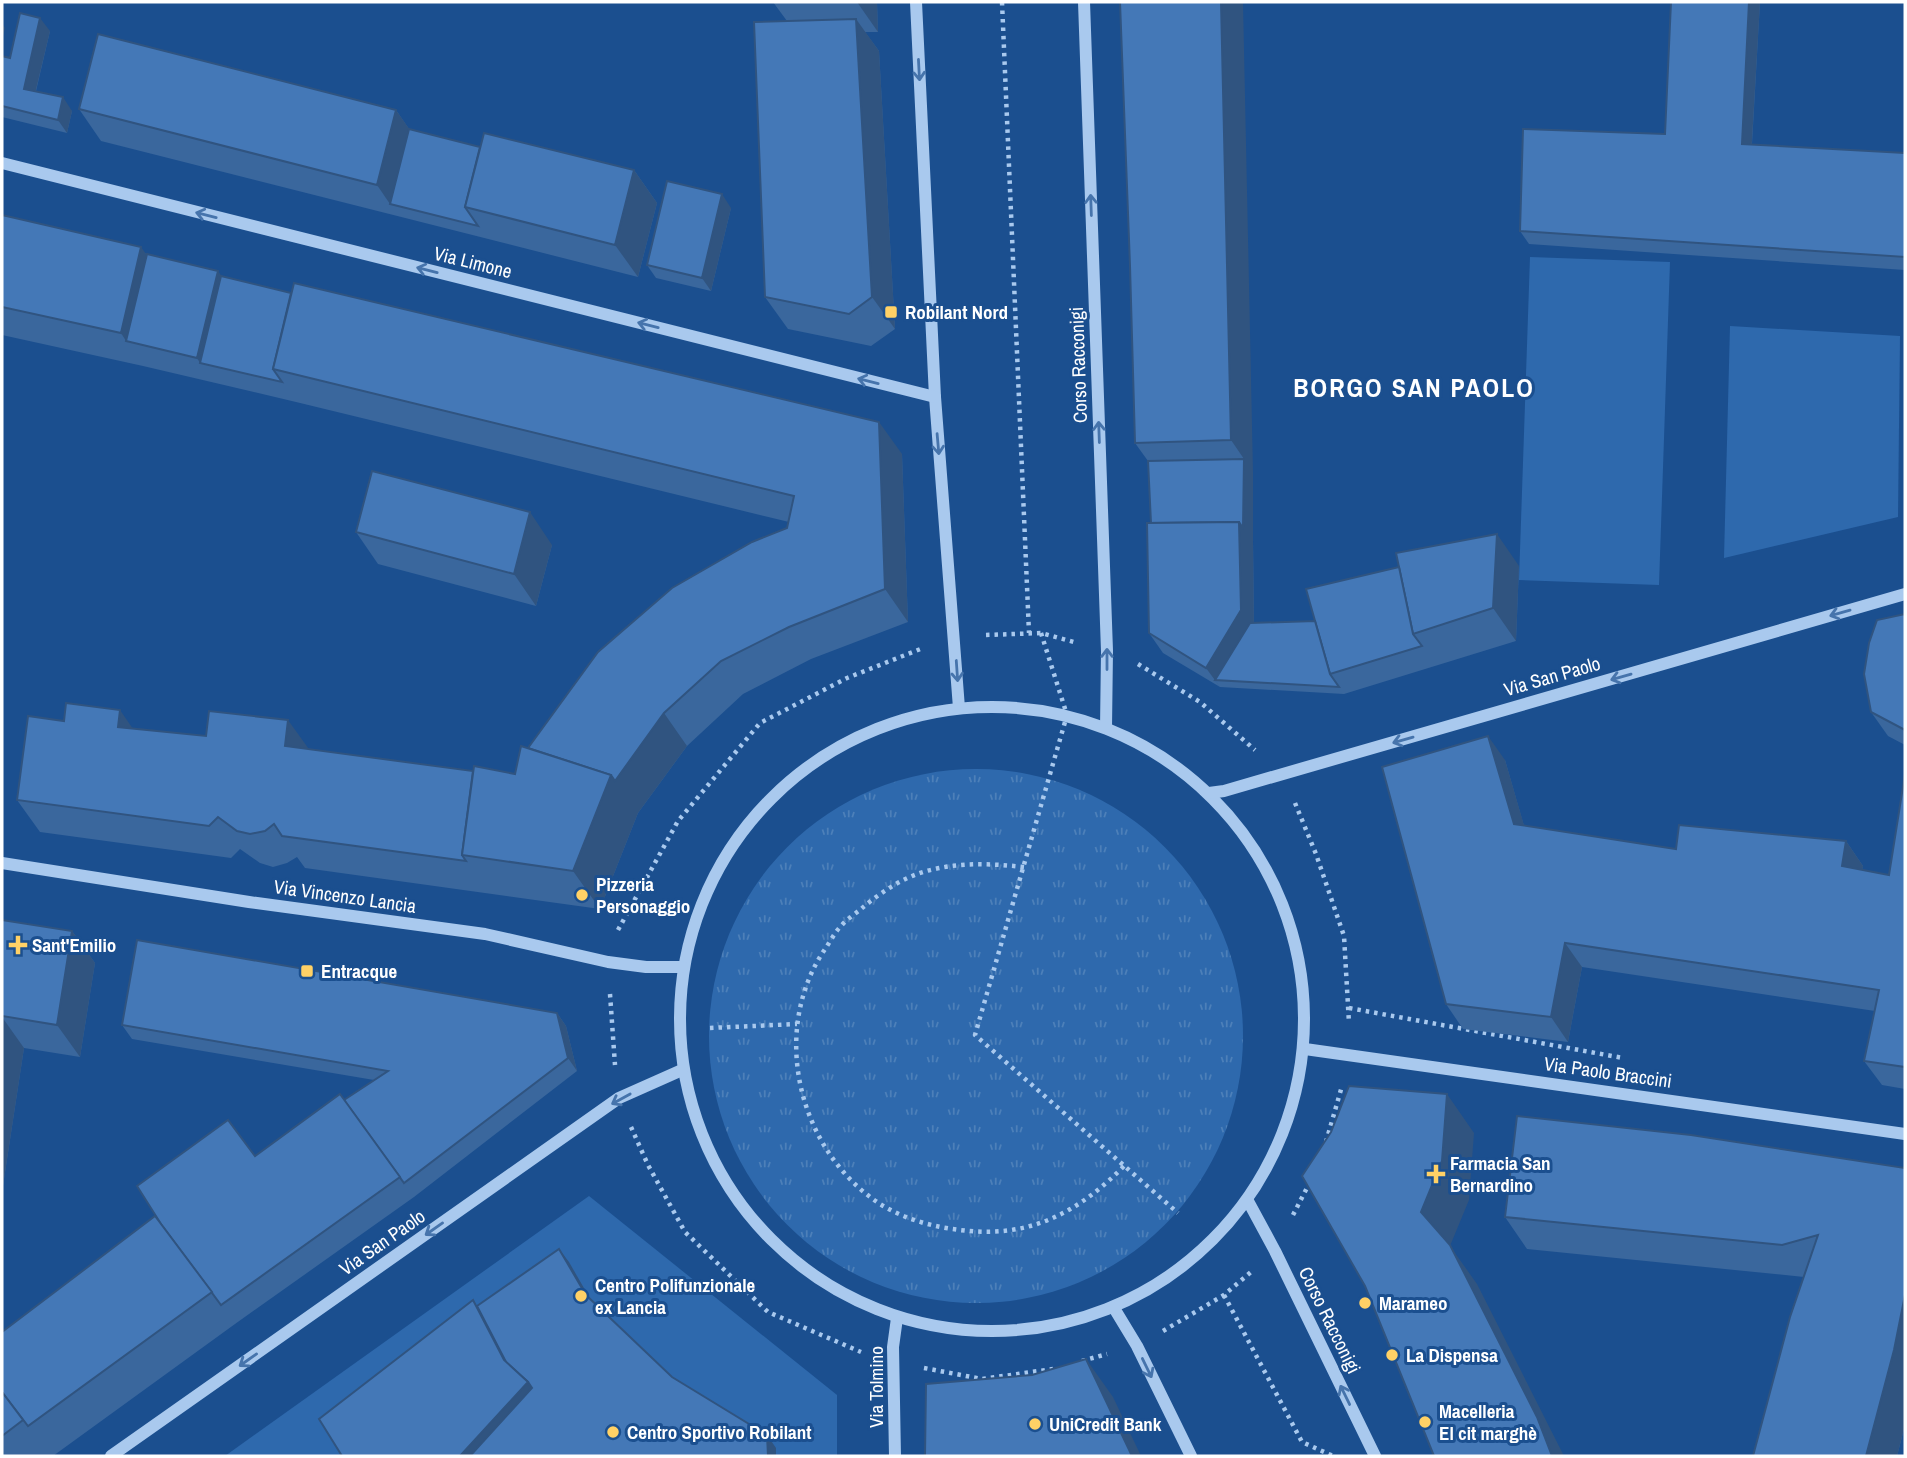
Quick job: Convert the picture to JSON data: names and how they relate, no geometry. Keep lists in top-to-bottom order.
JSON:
{
  "streets": {
    "street": [
      "Via Limone",
      "Corso Racconigi",
      "Via San Paolo",
      "Via Vincenzo Lancia",
      "Via Paolo Braccini",
      "Via Tolmino"
    ]
  },
  "one_way": ["Via Limone", "Corso Racconigi", "Via San Paolo"],
  "districts": ["BORGO SAN PAOLO"],
  "places": {
    "transit": ["Robilant Nord", "Entracque"],
    "other": [
      "Pizzeria Personaggio",
      "Centro Polifunzionale ex Lancia",
      "Marameo",
      "La Dispensa",
      "Macelleria El cit marghè",
      "UniCredit Bank",
      "Centro Sportivo Robilant"
    ],
    "health": ["Sant'Emilio", "Farmacia San Bernardino"]
  }
}
